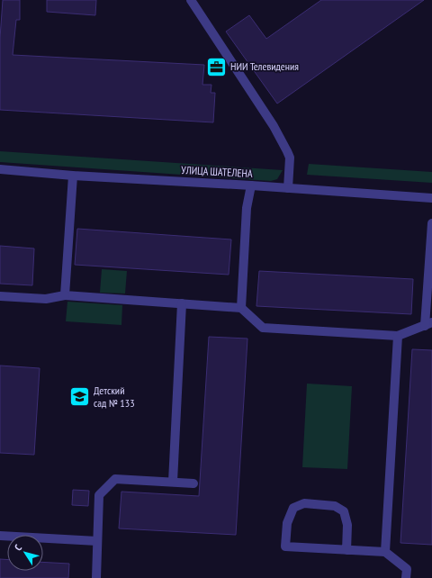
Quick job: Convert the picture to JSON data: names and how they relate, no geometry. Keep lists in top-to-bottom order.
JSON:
{
  "streets": {
    "street": ["УЛИЦА ШАТЕЛЕНА"]
  },
  "places": {
    "office": ["НИИ Телевидения"],
    "school or university": ["Детский сад № 133"]
  },
  "north": "top left"
}
